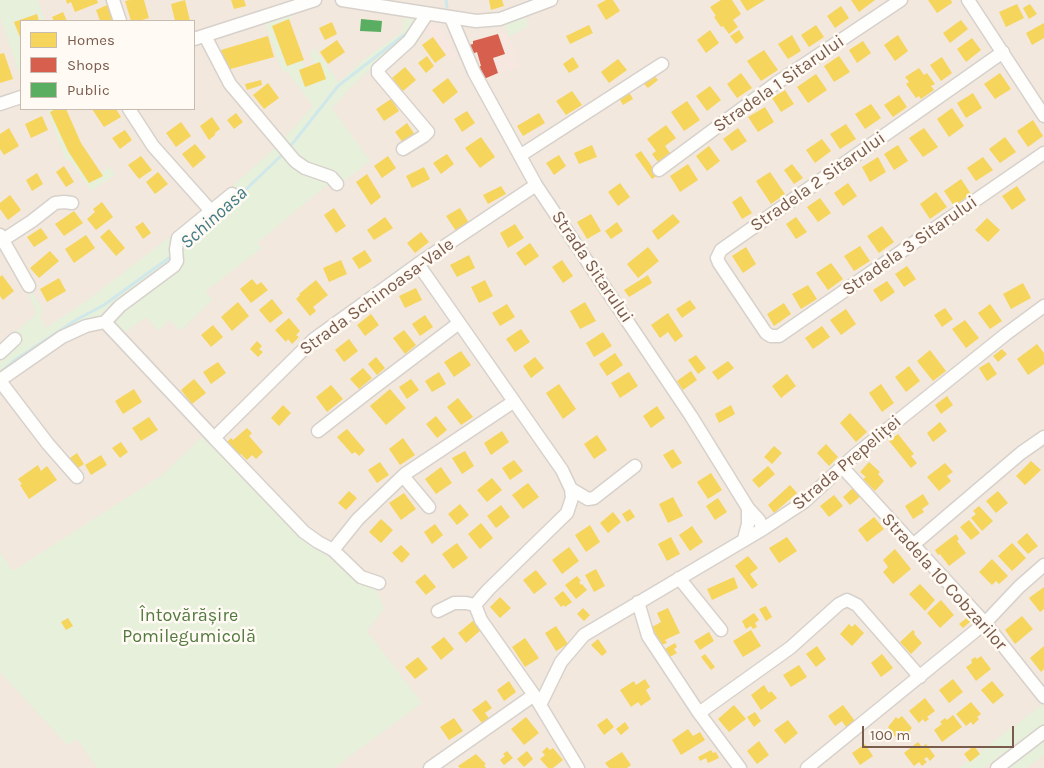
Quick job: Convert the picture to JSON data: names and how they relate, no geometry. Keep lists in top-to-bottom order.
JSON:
{
  "streets": {
    "street": [
      "Stradela 1 Sitarului",
      "Stradela 2 Sitarului",
      "Stradela 3 Sitarului",
      "Strada Sitarului",
      "Strada Schinoasa-Vale",
      "Strada Prepeliței",
      "Stradela 10 Cobzarilor"
    ]
  },
  "crossings": [
    ["Stradela 2 Sitarului", "Stradela 3 Sitarului"],
    ["Strada Sitarului", "Strada Schinoasa-Vale"],
    ["Strada Sitarului", "Strada Prepeliței"],
    ["Strada Prepeliței", "Stradela 10 Cobzarilor"]
  ],
  "water": ["Schinoasa"],
  "parks": ["Întovărășire Pomilegumicolă"],
  "legend": ["Homes", "Shops", "Public"],
  "scale_bar": "100 m"
}
